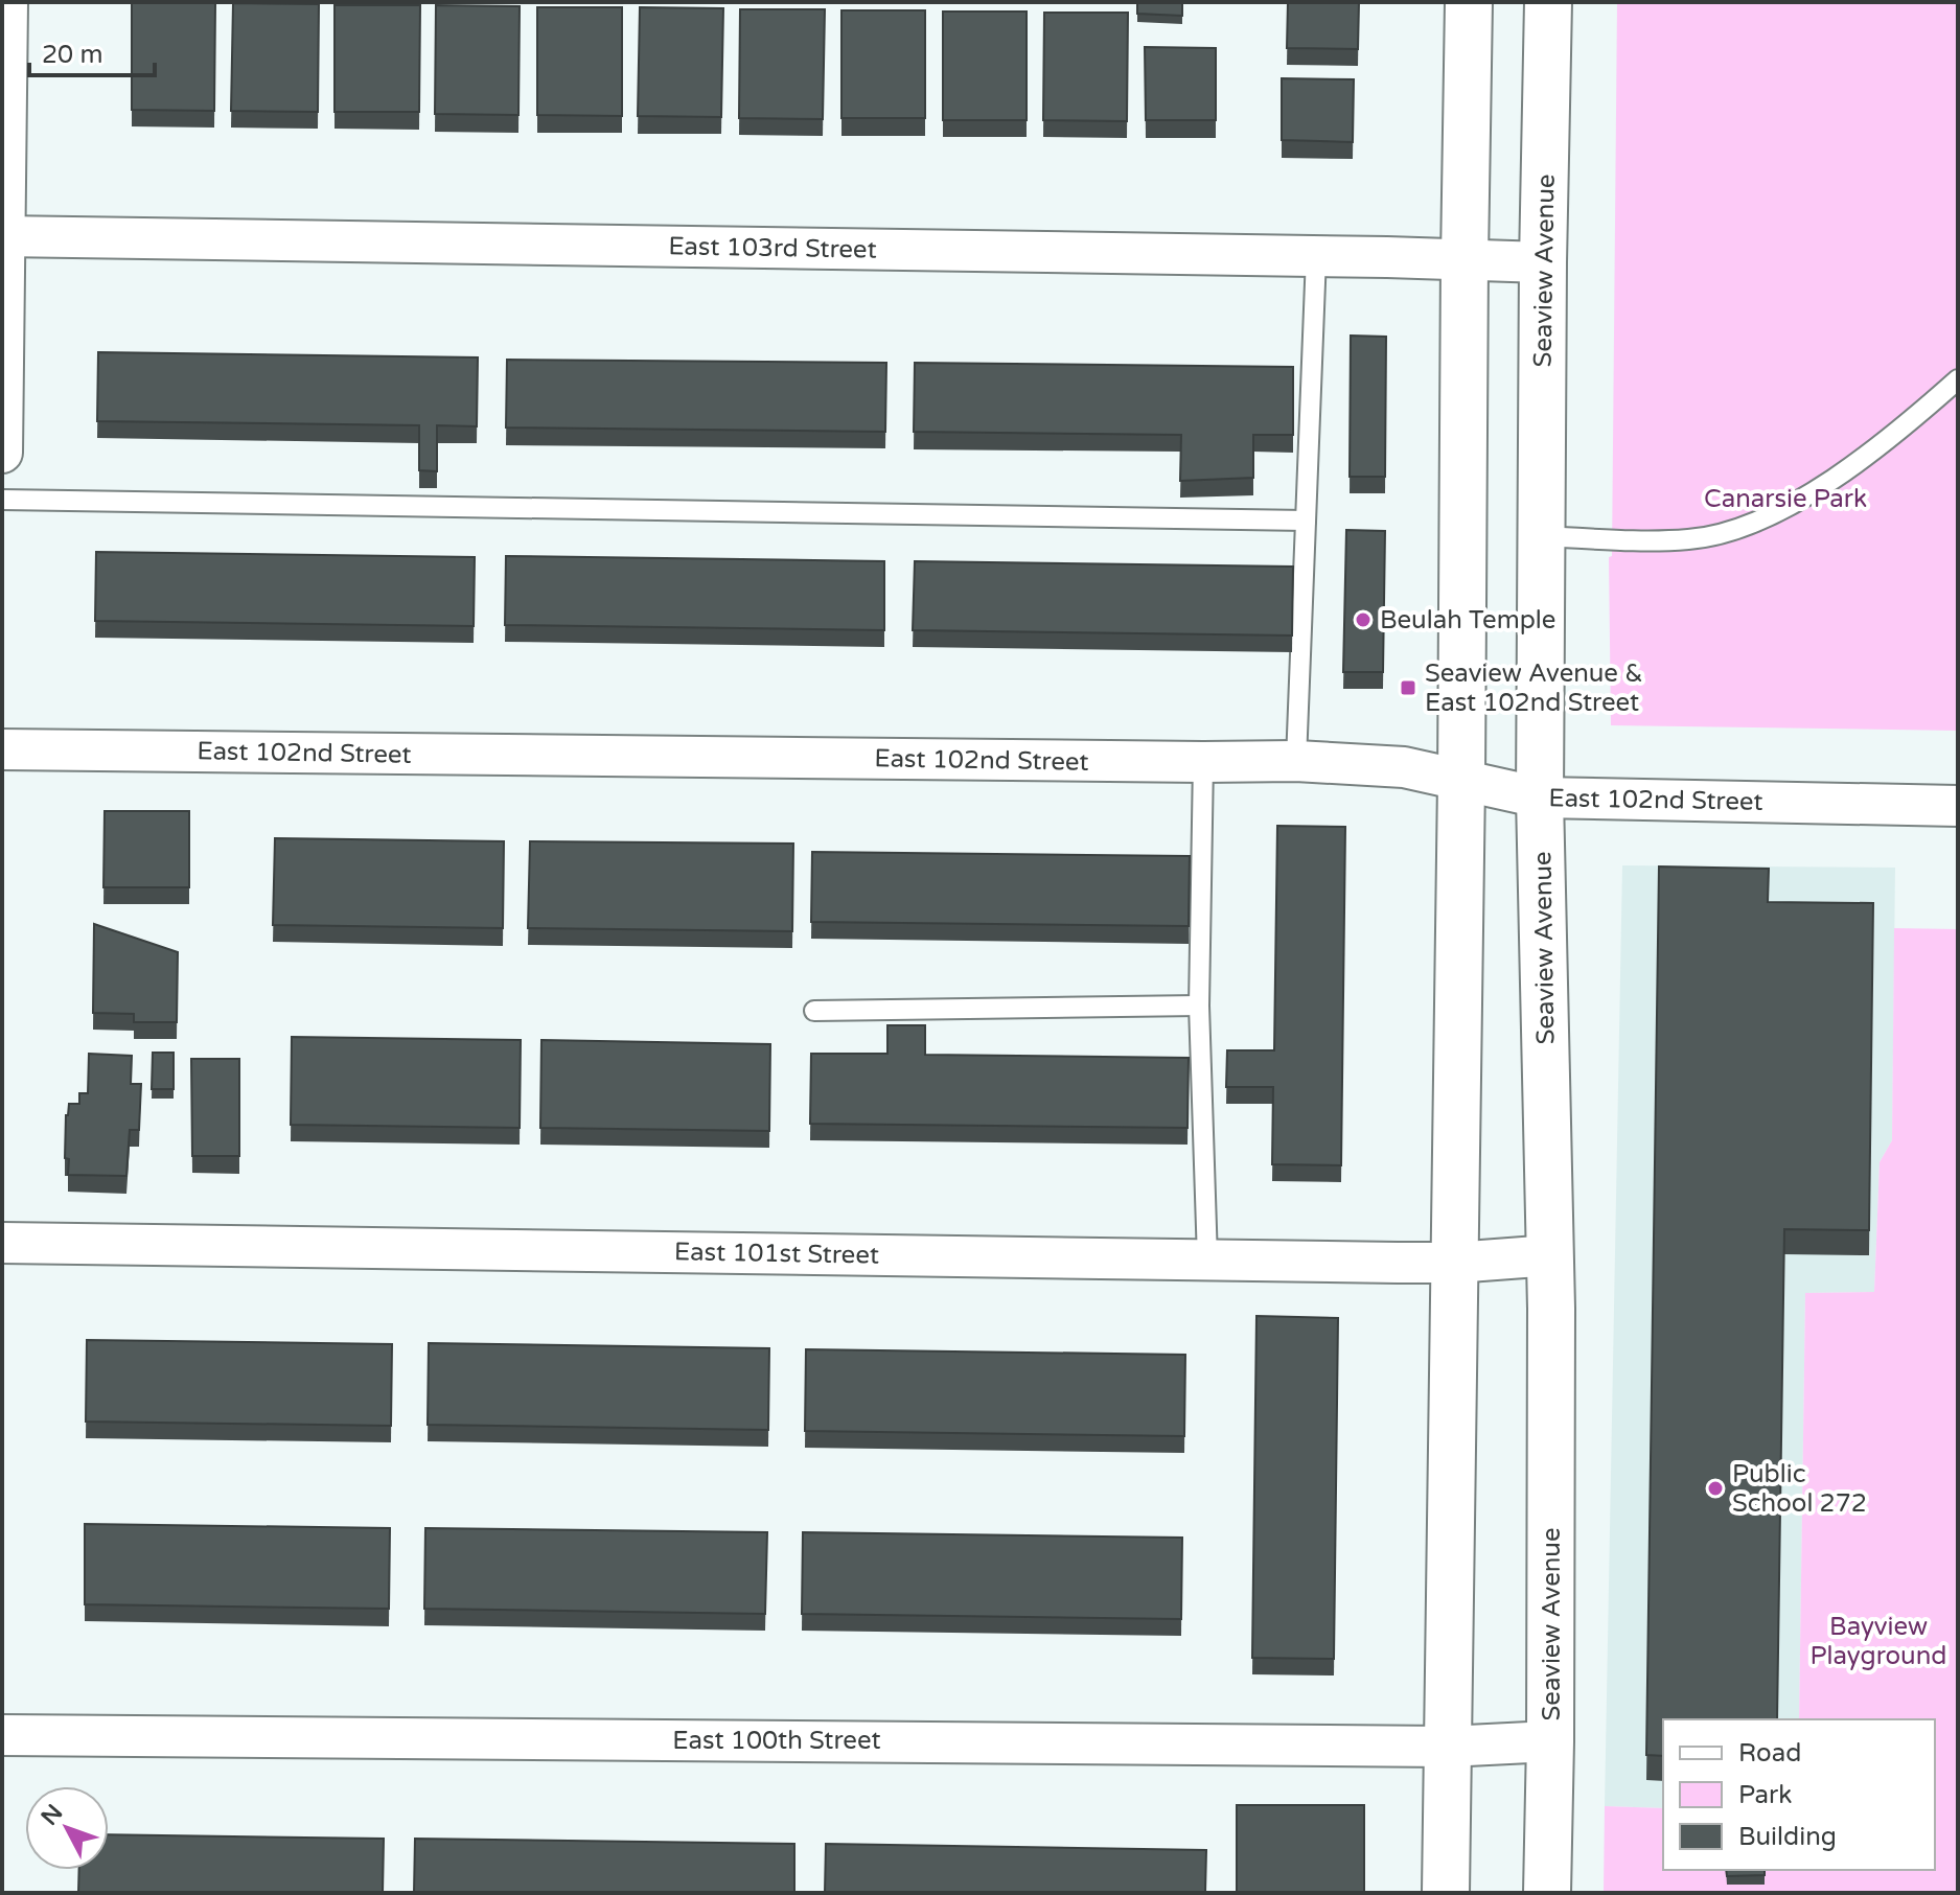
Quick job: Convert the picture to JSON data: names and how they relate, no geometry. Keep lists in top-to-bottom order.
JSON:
{
  "streets": {
    "street": [
      "East 103rd Street",
      "Seaview Avenue",
      "East 102nd Street",
      "East 101st Street",
      "East 100th Street"
    ]
  },
  "crossings": [
    ["East 103rd Street", "Seaview Avenue"],
    ["Seaview Avenue", "East 102nd Street"],
    ["Seaview Avenue", "East 101st Street"],
    ["Seaview Avenue", "East 100th Street"]
  ],
  "parks": ["Canarsie Park", "Bayview Playground"],
  "places": {
    "other": ["Beulah Temple", "Public School 272"],
    "transit": ["Seaview Avenue & East 102nd Street"]
  },
  "legend": ["Road", "Park", "Building"],
  "scale_bar": "20 m",
  "north": "top left"
}
